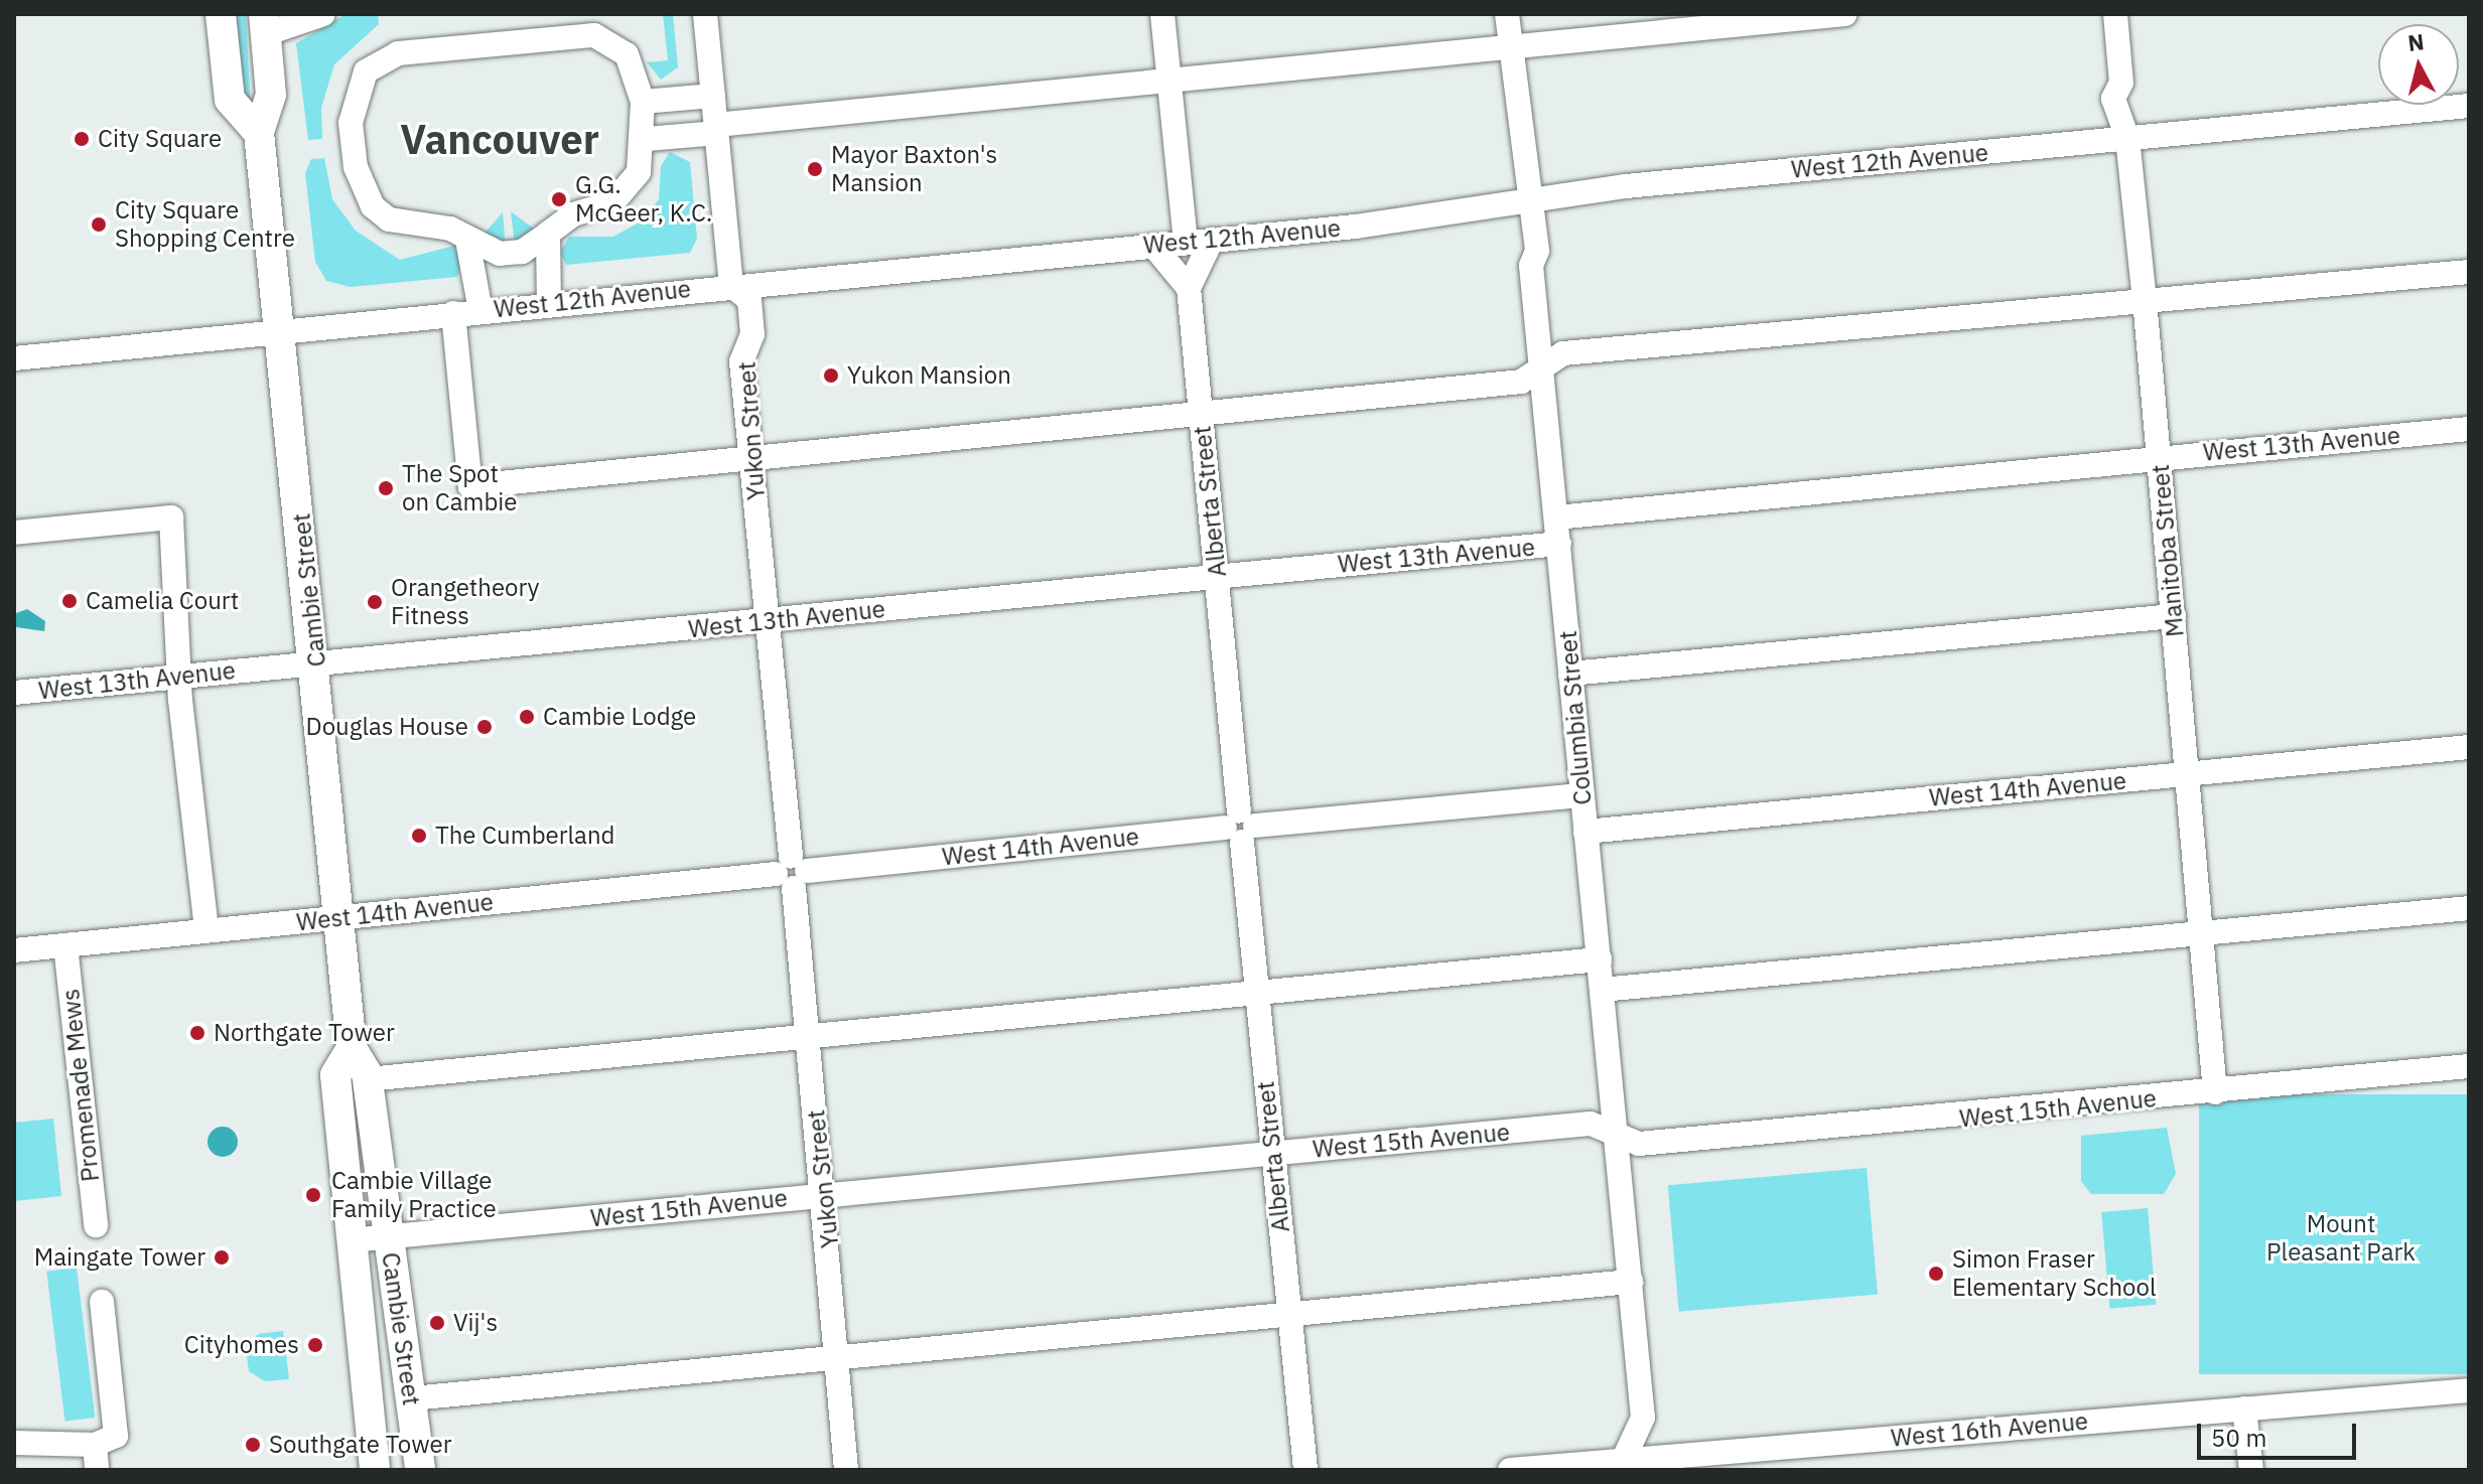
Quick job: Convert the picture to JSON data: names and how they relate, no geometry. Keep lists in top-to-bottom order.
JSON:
{
  "streets": {
    "main road": ["Cambie Street"],
    "street": [
      "West 12th Avenue",
      "Yukon Street",
      "West 13th Avenue",
      "Alberta Street",
      "Manitoba Street",
      "Columbia Street",
      "West 14th Avenue",
      "Promenade Mews",
      "West 15th Avenue",
      "West 16th Avenue"
    ]
  },
  "crossings": [
    ["West 12th Avenue", "Yukon Street"],
    ["West 12th Avenue", "Manitoba Street"],
    ["West 12th Avenue", "Cambie Street"],
    ["West 12th Avenue", "Columbia Street"],
    ["Yukon Street", "West 13th Avenue"],
    ["Yukon Street", "West 14th Avenue"],
    ["Yukon Street", "West 15th Avenue"],
    ["West 13th Avenue", "Alberta Street"],
    ["West 13th Avenue", "Manitoba Street"],
    ["West 13th Avenue", "Cambie Street"],
    ["West 13th Avenue", "Columbia Street"],
    ["Alberta Street", "West 14th Avenue"],
    ["Alberta Street", "West 15th Avenue"],
    ["Manitoba Street", "West 14th Avenue"],
    ["Manitoba Street", "West 15th Avenue"],
    ["Cambie Street", "West 14th Avenue"],
    ["Cambie Street", "West 15th Avenue"],
    ["Columbia Street", "West 14th Avenue"],
    ["Columbia Street", "West 15th Avenue"],
    ["West 14th Avenue", "Promenade Mews"]
  ],
  "districts": ["Vancouver"],
  "parks": ["Mount Pleasant Park"],
  "places": [
    "City Square",
    "Mayor Baxton's Mansion",
    "G.G. McGeer, K.C.",
    "City Square Shopping Centre",
    "Yukon Mansion",
    "The Spot on Cambie",
    "Camelia Court",
    "Orangetheory Fitness",
    "Cambie Lodge",
    "Douglas House",
    "The Cumberland",
    "Northgate Tower",
    "Cambie Village Family Practice",
    "Maingate Tower",
    "Simon Fraser Elementary School",
    "Vij's",
    "Cityhomes",
    "Southgate Tower"
  ],
  "scale_bar": "50 m",
  "north": "top"
}
